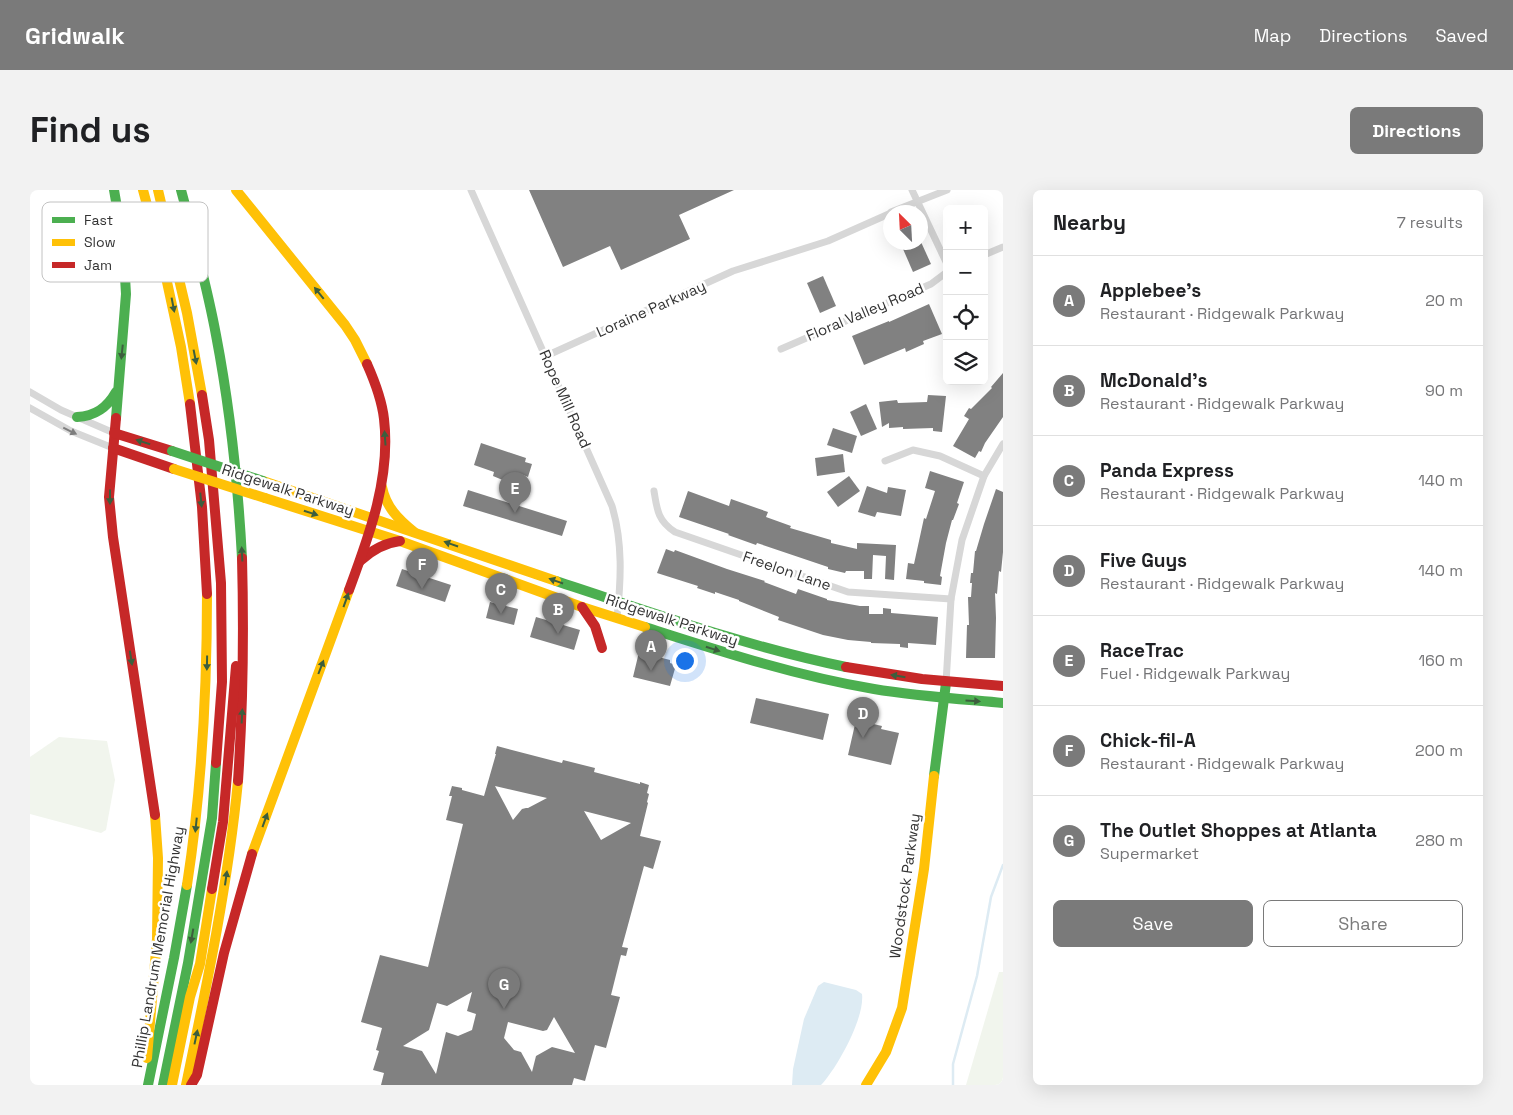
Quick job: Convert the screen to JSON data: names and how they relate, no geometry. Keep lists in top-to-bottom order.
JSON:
{
  "streets": {
    "main road": ["Ridgewalk Parkway", "Woodstock Parkway", "Phillip Landrum Memorial Highway"],
    "street": [
      "Loraine Parkway",
      "Floral Valley Road",
      "Rope Mill Road",
      "Freelon Lane"
    ]
  },
  "crossings": [
    ["Loraine Parkway", "Rope Mill Road"],
    ["Rope Mill Road", "Ridgewalk Parkway"],
    ["Ridgewalk Parkway", "Woodstock Parkway"]
  ],
  "legend": ["Fast", "Slow", "Jam"],
  "north": "top left",
  "page": {
    "header": "Gridwalk",
    "nav": ["Map", "Directions", "Saved"],
    "buttons": [
      "Directions",
      ["Save", "Share"]
    ],
    "title": "Find us",
    "heading": ["Nearby", "7 results"],
    "map_buttons": ["+", "−"],
    "list": [
      {
        "mark": "A",
        "name": "Applebee's",
        "note": "Restaurant · Ridgewalk Parkway",
        "value": "20 m"
      },
      {
        "mark": "B",
        "name": "McDonald's",
        "note": "Restaurant · Ridgewalk Parkway",
        "value": "90 m"
      },
      {
        "mark": "C",
        "name": "Panda Express",
        "note": "Restaurant · Ridgewalk Parkway",
        "value": "140 m"
      },
      {
        "mark": "D",
        "name": "Five Guys",
        "note": "Restaurant · Ridgewalk Parkway",
        "value": "140 m"
      },
      {
        "mark": "E",
        "name": "RaceTrac",
        "note": "Fuel · Ridgewalk Parkway",
        "value": "160 m"
      },
      {
        "mark": "F",
        "name": "Chick-fil-A",
        "note": "Restaurant · Ridgewalk Parkway",
        "value": "200 m"
      },
      {
        "mark": "G",
        "name": "The Outlet Shoppes at Atlanta",
        "note": "Supermarket",
        "value": "280 m"
      }
    ],
    "pins": [
      "E",
      "F",
      "C",
      "B",
      "A",
      "D",
      "G"
    ]
  }
}
